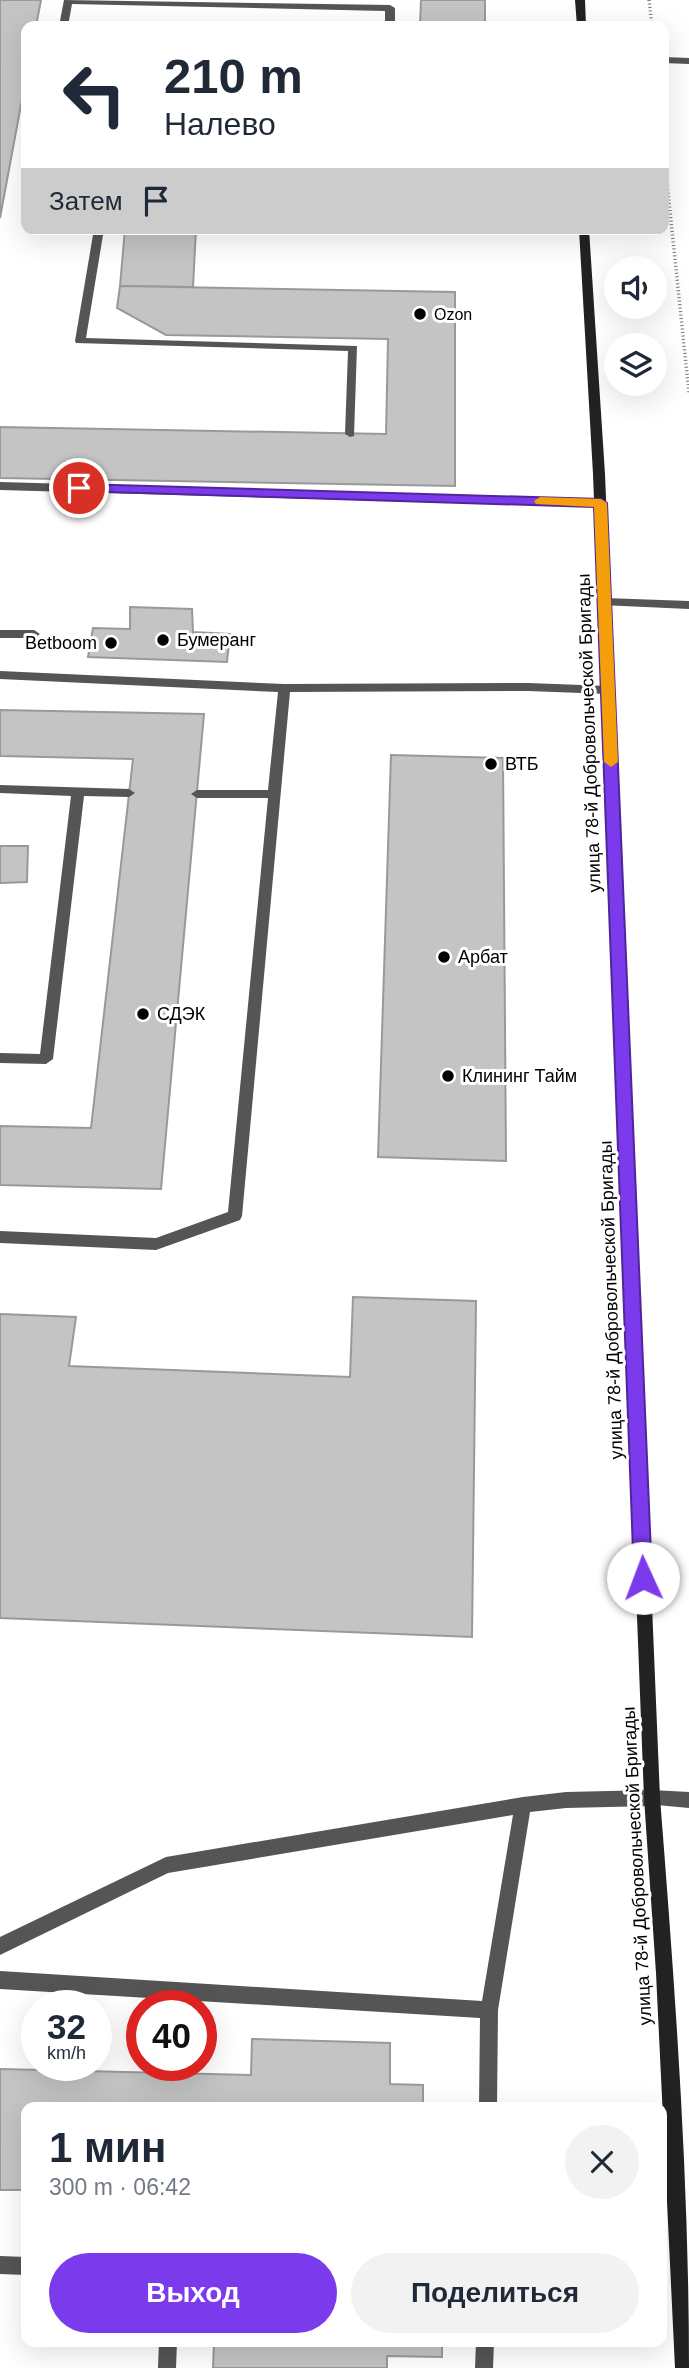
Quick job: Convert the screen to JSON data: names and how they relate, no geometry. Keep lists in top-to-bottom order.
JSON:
{
  "streets": {
    "street": ["улица 78-й Добровольческой Бригады"]
  },
  "places": [
    "Ozon",
    "Бумеранг",
    "Betboom",
    "ВТБ",
    "Арбат",
    "СДЭК",
    "Клининг Тайм"
  ],
  "page": {
    "turn": ["210 m", "Налево"],
    "then": "Затем",
    "speed": "32 km/h",
    "limit": "40",
    "heading": ["1 мин", "300 m · 06:42"],
    "buttons": ["Выход", "Поделиться"]
  }
}
